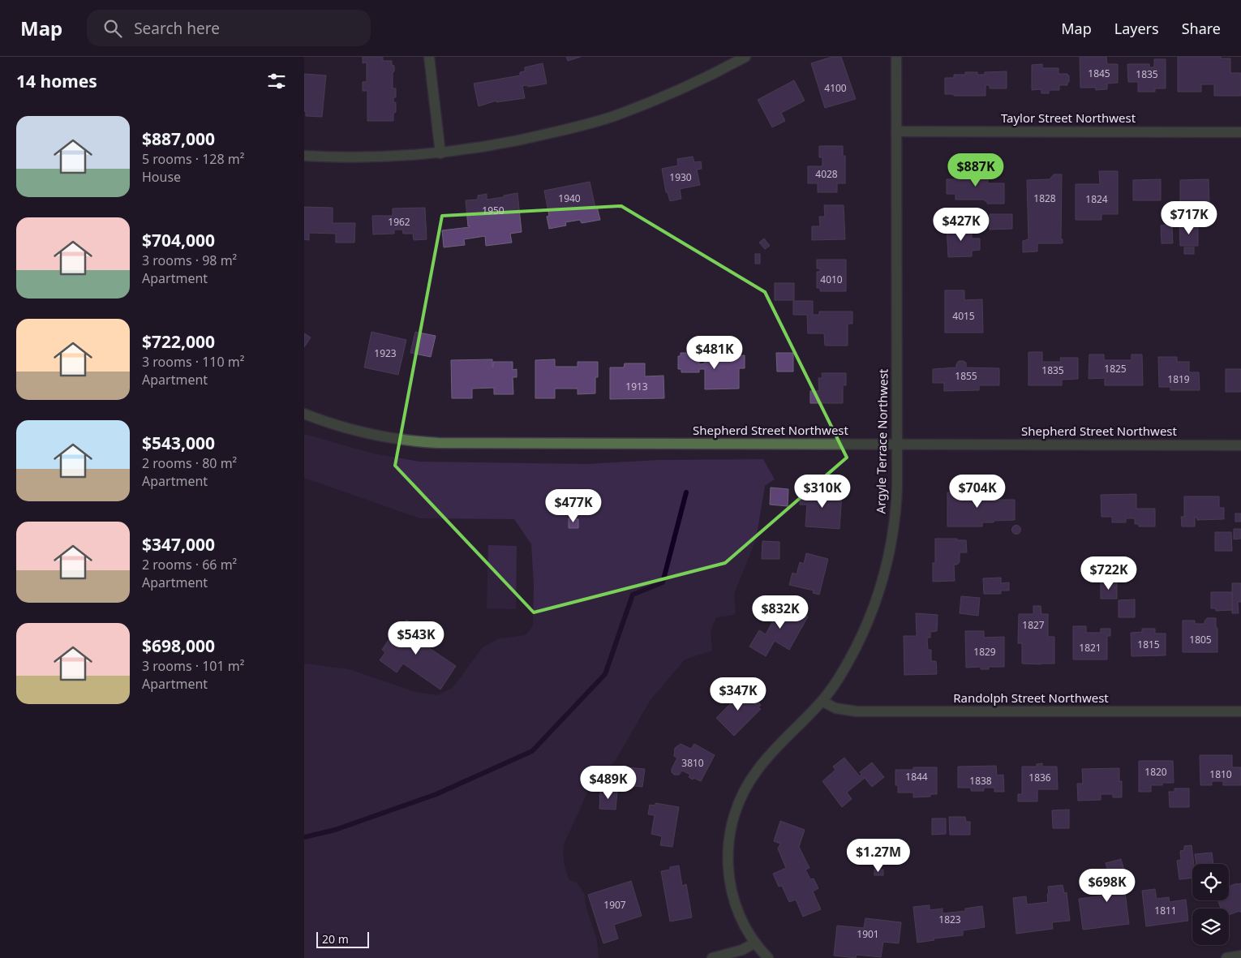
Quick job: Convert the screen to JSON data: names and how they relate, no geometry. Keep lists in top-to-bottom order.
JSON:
{
  "streets": {
    "street": [
      "Taylor Street Northwest",
      "Shepherd Street Northwest",
      "Argyle Terrace Northwest",
      "Randolph Street Northwest"
    ]
  },
  "crossings": [
    ["Taylor Street Northwest", "Argyle Terrace Northwest"],
    ["Shepherd Street Northwest", "Argyle Terrace Northwest"],
    ["Argyle Terrace Northwest", "Randolph Street Northwest"]
  ],
  "house_numbers": [
    "1845",
    "1835",
    "4100",
    "4028",
    "1930",
    "1940",
    "1828",
    "1824",
    "1950",
    "1962",
    "4010",
    "4015",
    "1923",
    "1825",
    "1835",
    "1855",
    "1819",
    "1913",
    "1827",
    "1805",
    "1815",
    "1821",
    "1829",
    "3810",
    "1820",
    "1810",
    "1844",
    "1836",
    "1838",
    "1907",
    "1811",
    "1823",
    "1901"
  ],
  "scale_bar": "20 m",
  "page": {
    "header": "Map",
    "search": "Search here",
    "nav": ["Map", "Layers", "Share"],
    "heading": "14 homes",
    "list": [
      {
        "name": "$887,000",
        "note": "5 rooms · 128 m² · House"
      },
      {
        "name": "$704,000",
        "note": "3 rooms · 98 m² · Apartment"
      },
      {
        "name": "$722,000",
        "note": "3 rooms · 110 m² · Apartment"
      },
      {
        "name": "$543,000",
        "note": "2 rooms · 80 m² · Apartment"
      },
      {
        "name": "$347,000",
        "note": "2 rooms · 66 m² · Apartment"
      },
      {
        "name": "$698,000",
        "note": "3 rooms · 101 m² · Apartment"
      }
    ],
    "price": [
      "$887K",
      "$717K",
      "$427K",
      "$481K",
      "$310K",
      "$704K",
      "$477K",
      "$722K",
      "$832K",
      "$543K",
      "$347K",
      "$489K",
      "$1.27M",
      "$698K"
    ],
    "scale": "20 m"
  }
}
